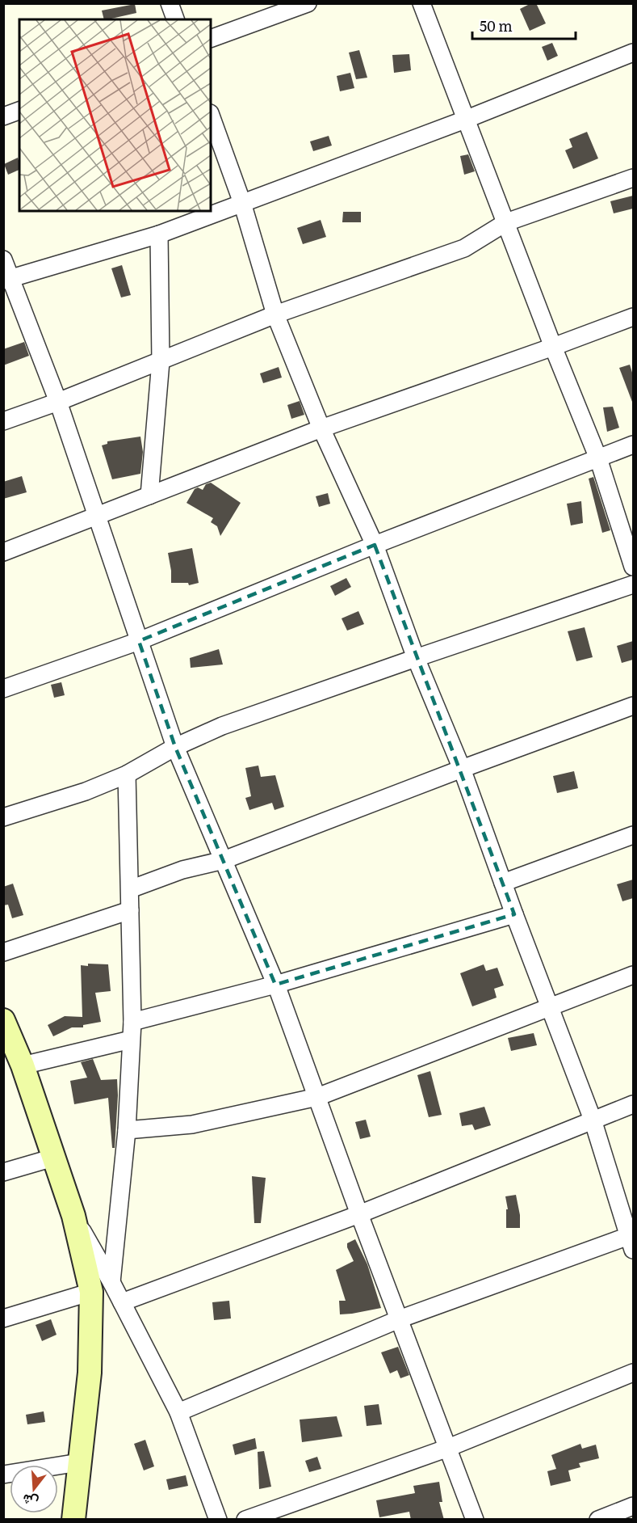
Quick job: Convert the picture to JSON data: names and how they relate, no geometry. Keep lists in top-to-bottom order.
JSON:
{
  "scale_bar": "50 m",
  "north": "bottom"
}
